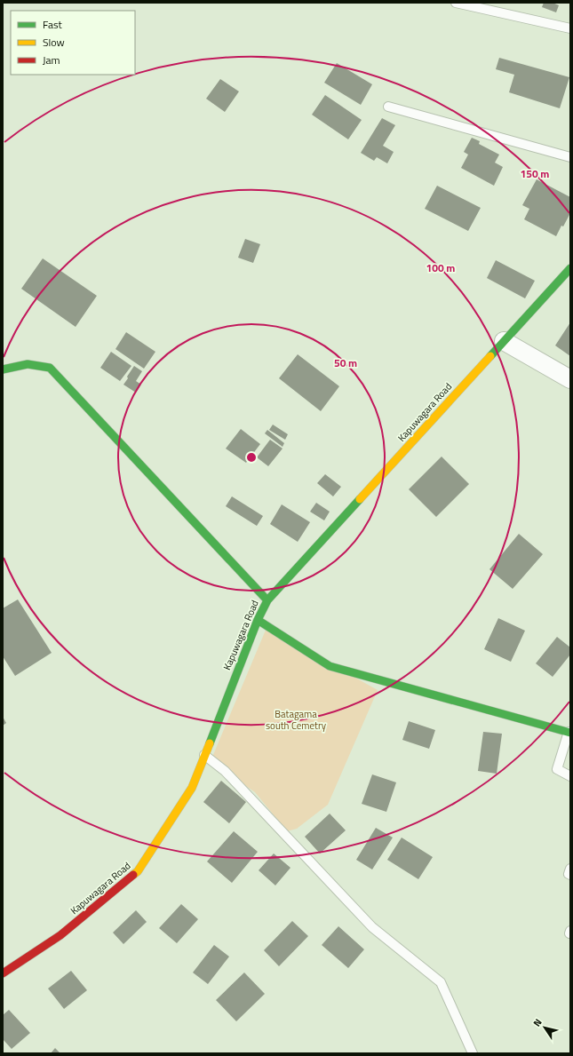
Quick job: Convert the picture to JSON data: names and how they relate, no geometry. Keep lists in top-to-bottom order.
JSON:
{
  "streets": {
    "street": ["Kapuwagara Road"]
  },
  "parks": ["Batagama south Cemetry"],
  "legend": ["Fast", "Slow", "Jam"],
  "north": "top left",
  "rings": ["150 m", "100 m", "50 m"]
}
